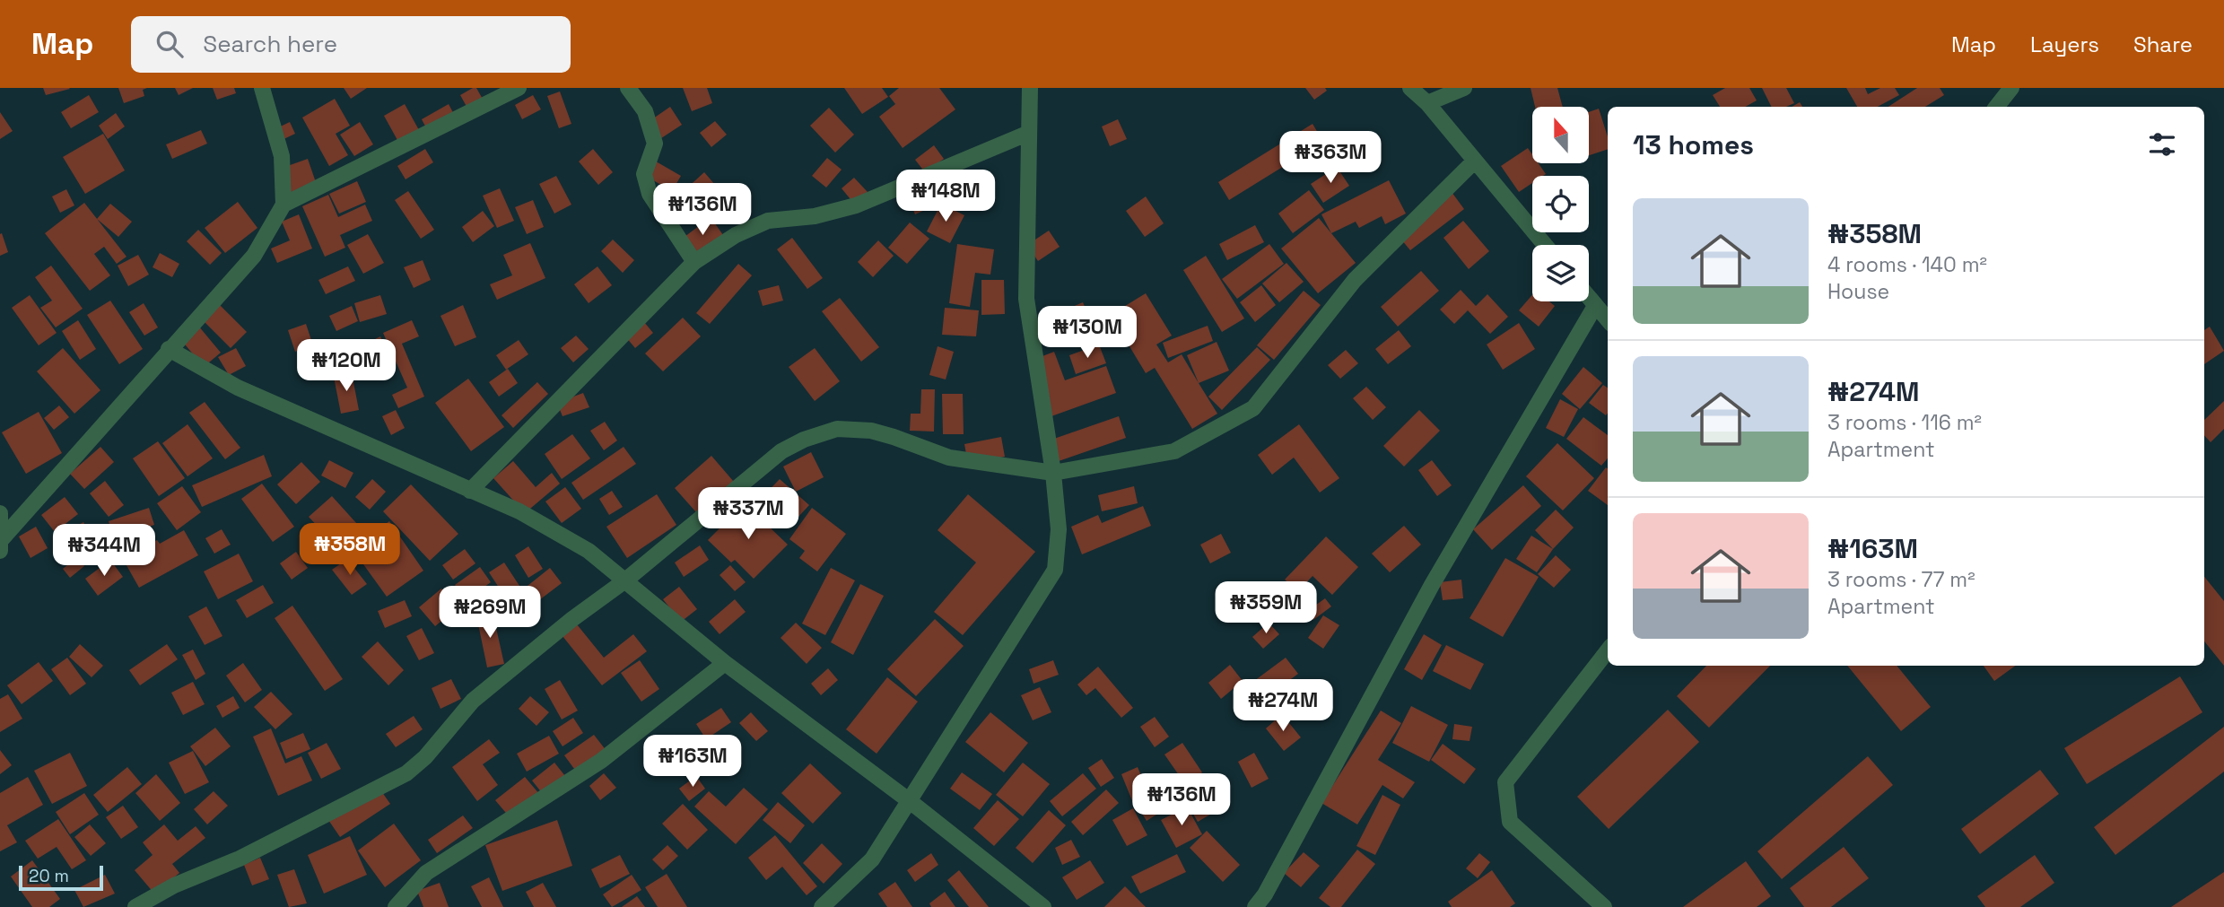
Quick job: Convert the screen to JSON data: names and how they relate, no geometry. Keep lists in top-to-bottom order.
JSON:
{
  "scale_bar": "20 m",
  "north": "top",
  "page": {
    "header": "Map",
    "search": "Search here",
    "nav": ["Map", "Layers", "Share"],
    "heading": "13 homes",
    "price": [
      "₦363M",
      "₦148M",
      "₦136M",
      "₦130M",
      "₦120M",
      "₦337M",
      "₦358M",
      "₦344M",
      "₦359M",
      "₦269M",
      "₦274M",
      "₦163M",
      "₦136M"
    ],
    "list": [
      {
        "name": "₦358M",
        "note": "4 rooms · 140 m² · House"
      },
      {
        "name": "₦274M",
        "note": "3 rooms · 116 m² · Apartment"
      },
      {
        "name": "₦163M",
        "note": "3 rooms · 77 m² · Apartment"
      }
    ],
    "scale": "20 m"
  }
}
